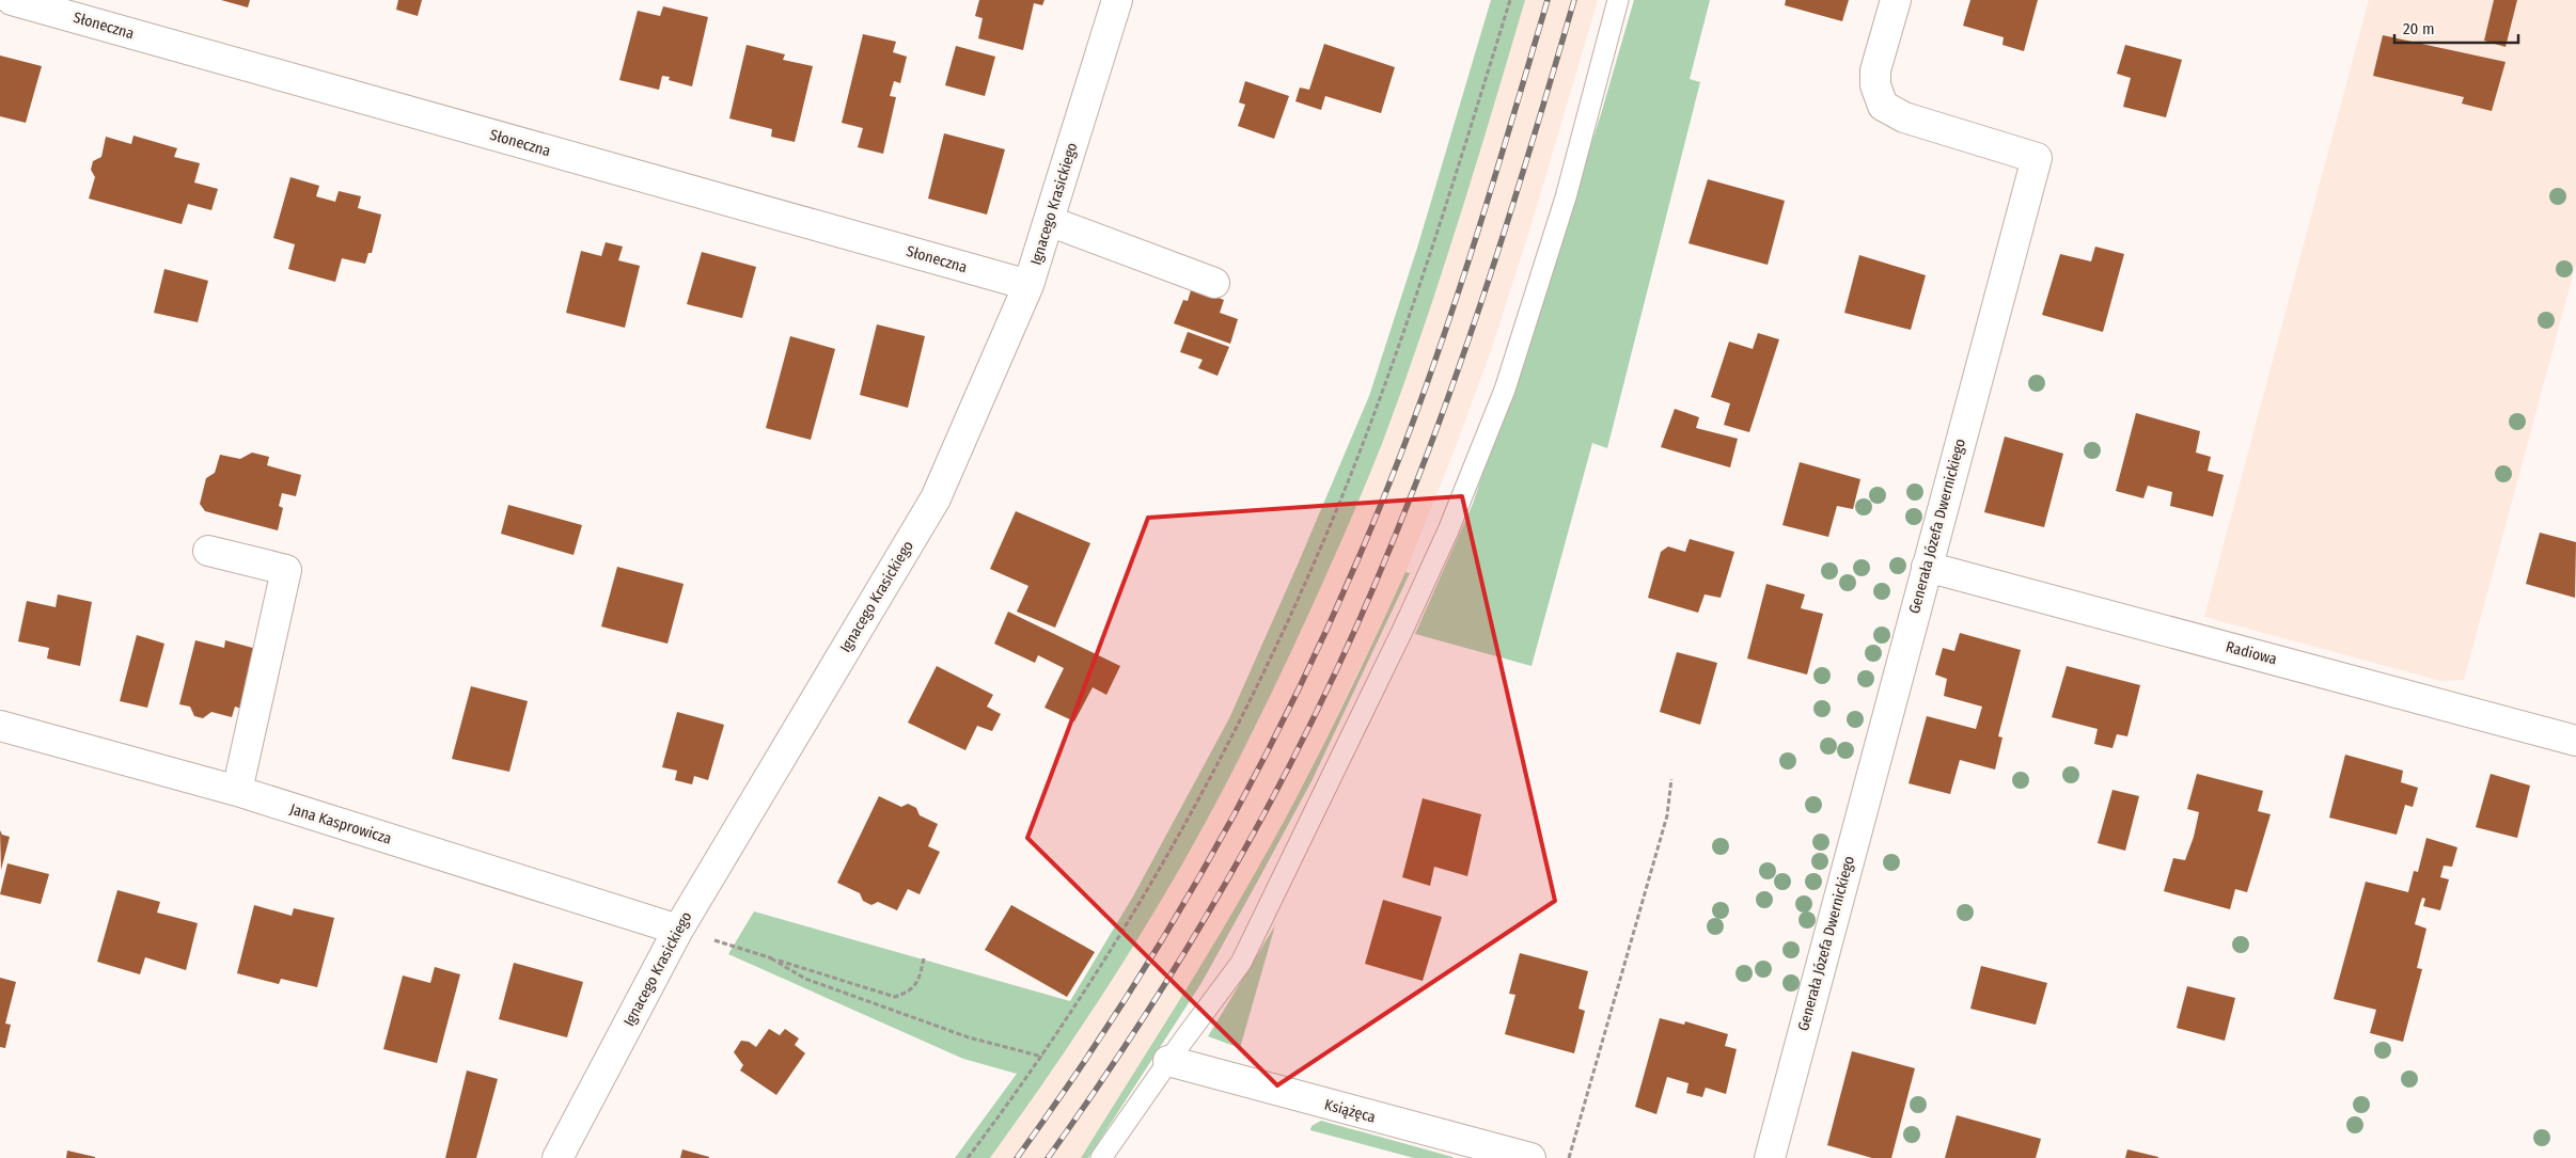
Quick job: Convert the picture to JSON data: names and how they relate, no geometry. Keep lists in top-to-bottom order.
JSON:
{
  "streets": {
    "street": [
      "Słoneczna",
      "Ignacego Krasickiego",
      "Generała Józefa Dwernickiego",
      "Radiowa",
      "Jana Kasprowicza",
      "Książęca"
    ]
  },
  "crossings": [
    ["Słoneczna", "Ignacego Krasickiego"],
    ["Ignacego Krasickiego", "Jana Kasprowicza"],
    ["Generała Józefa Dwernickiego", "Radiowa"]
  ],
  "scale_bar": "20 m"
}
